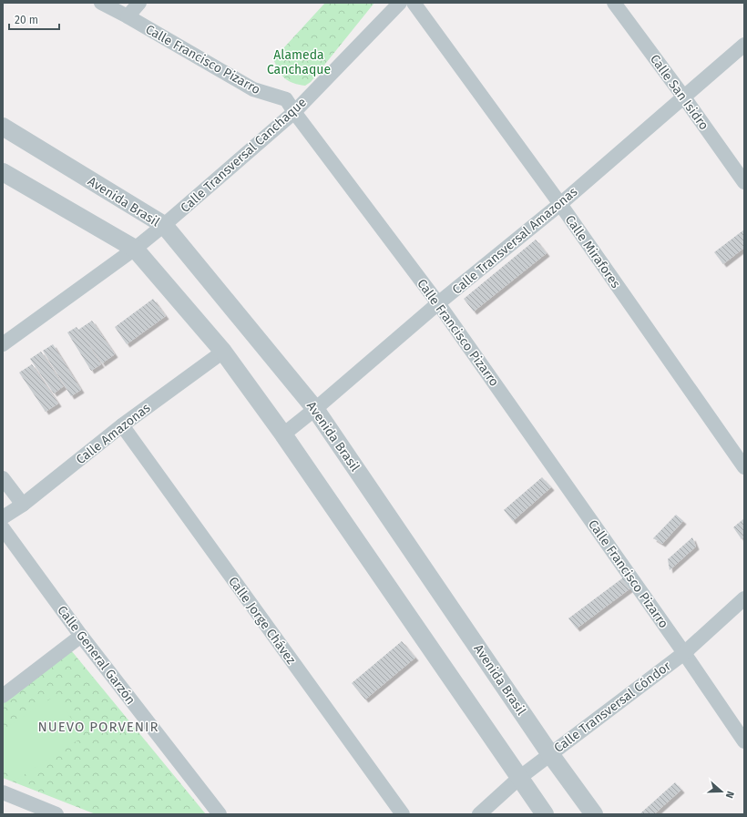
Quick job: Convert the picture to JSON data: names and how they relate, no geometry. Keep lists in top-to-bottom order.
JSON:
{
  "streets": {
    "street": [
      "Calle Francisco Pizarro",
      "Calle San Isidro",
      "Calle Transversal Canchaque",
      "Avenida Brasil",
      "Calle Transversal Amazonas",
      "Calle Mirafores",
      "Calle Amazonas",
      "Calle Jorge Chávez",
      "Calle General Garzón",
      "Calle Transversal Cóndor"
    ]
  },
  "crossings": [
    ["Calle Francisco Pizarro", "Calle Transversal Canchaque"],
    ["Calle Francisco Pizarro", "Calle Transversal Amazonas"],
    ["Calle Francisco Pizarro", "Calle Transversal Cóndor"],
    ["Calle San Isidro", "Calle Transversal Amazonas"],
    ["Calle Transversal Canchaque", "Avenida Brasil"],
    ["Avenida Brasil", "Calle Transversal Amazonas"],
    ["Avenida Brasil", "Calle Transversal Cóndor"],
    ["Calle Transversal Amazonas", "Calle Mirafores"],
    ["Calle Amazonas", "Calle Jorge Chávez"]
  ],
  "districts": ["NUEVO PORVENIR"],
  "parks": ["Alameda Canchaque"],
  "scale_bar": "20 m",
  "north": "right"
}
